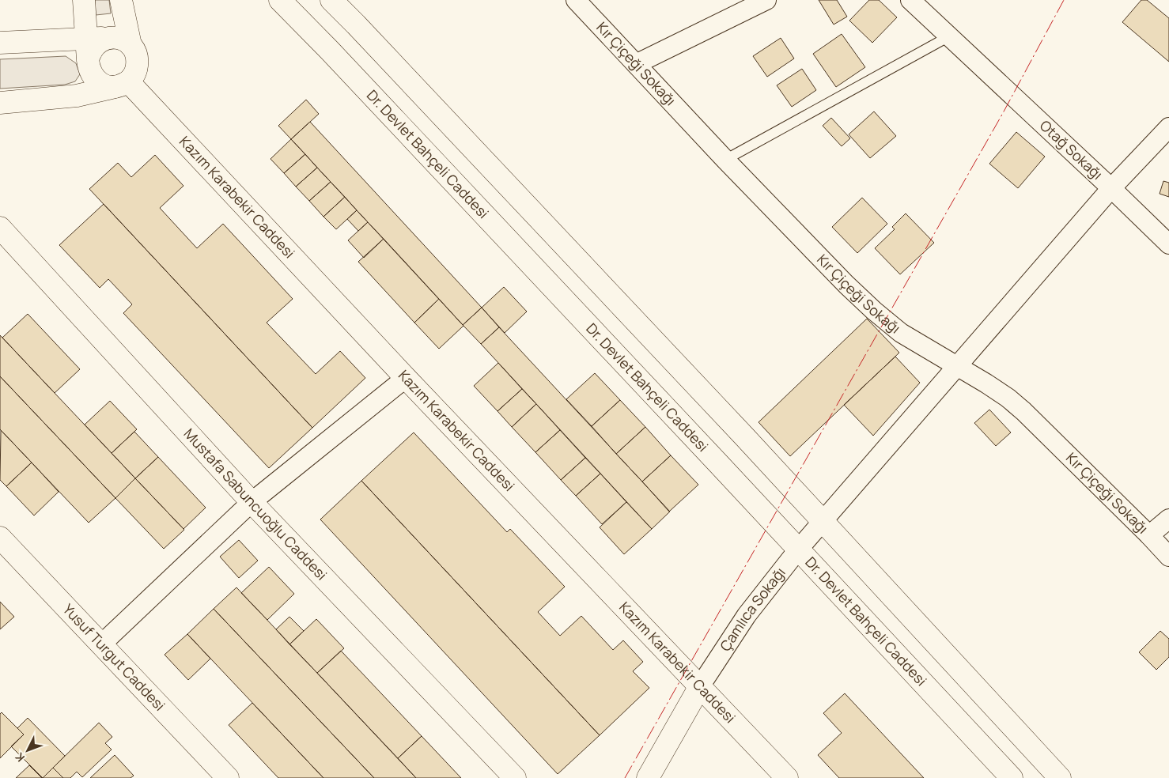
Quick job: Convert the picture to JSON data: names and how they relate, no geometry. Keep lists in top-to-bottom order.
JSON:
{
  "streets": {
    "street": [
      "Kır Çiçeği Sokağı",
      "Otağ Sokağı",
      "Dr. Devlet Bahçeli Caddesi",
      "Kazım Karabekir Caddesi",
      "Mustafa Sabuncuoğlu Caddesi",
      "Çamlıca Sokağı",
      "Yusuf Turgut Caddesi"
    ]
  },
  "crossings": [
    ["Kır Çiçeği Sokağı", "Otağ Sokağı"],
    ["Kır Çiçeği Sokağı", "Çamlıca Sokağı"],
    ["Otağ Sokağı", "Çamlıca Sokağı"],
    ["Dr. Devlet Bahçeli Caddesi", "Çamlıca Sokağı"],
    ["Kazım Karabekir Caddesi", "Çamlıca Sokağı"]
  ],
  "north": "bottom left"
}
